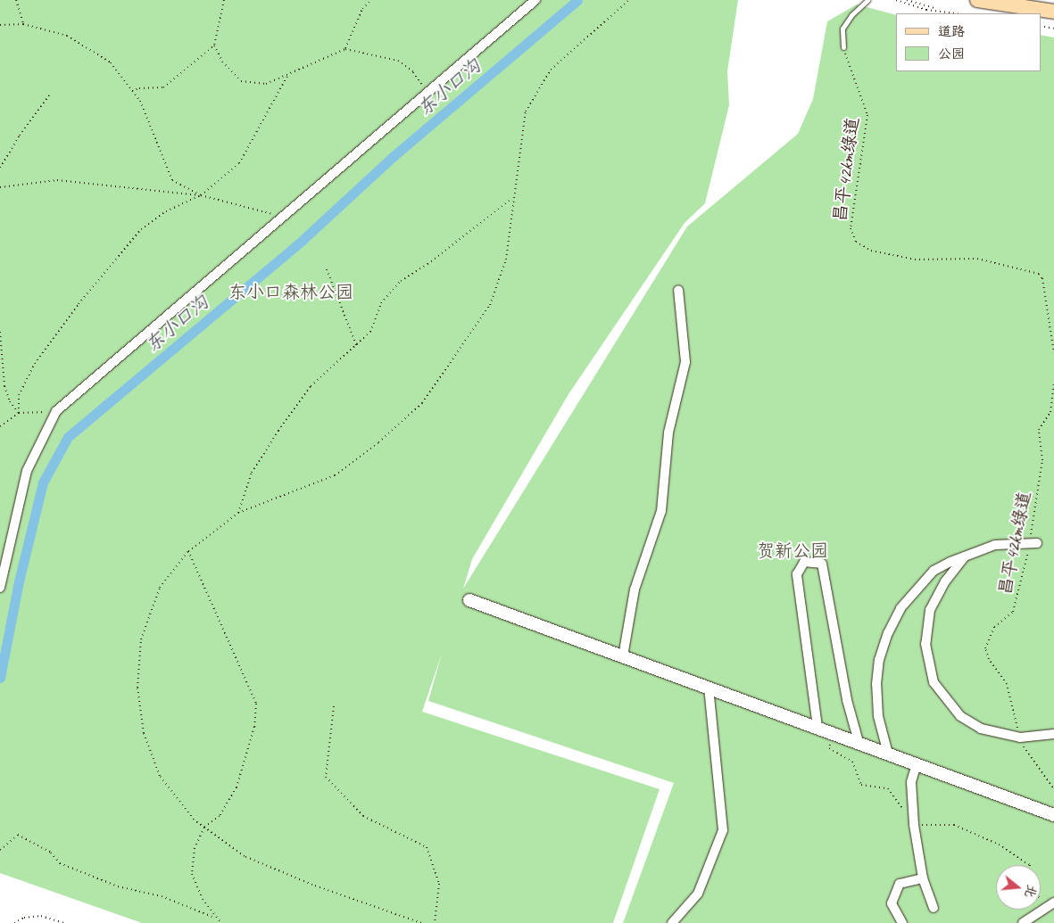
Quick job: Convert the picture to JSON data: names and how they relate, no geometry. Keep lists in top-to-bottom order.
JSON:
{
  "streets": {
    "path": ["昌平42km绿道"]
  },
  "water": ["东小口沟"],
  "parks": ["东小口森林公园", "贺新公园"],
  "legend": ["道路", "公园"],
  "north": "right"
}
